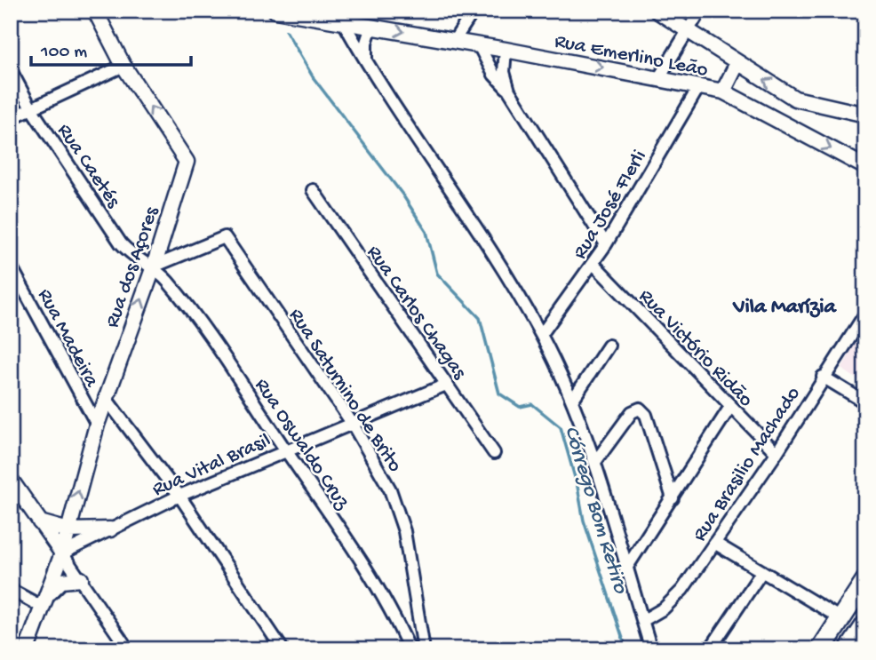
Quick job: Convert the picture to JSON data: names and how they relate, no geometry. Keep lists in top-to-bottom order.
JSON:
{
  "streets": {
    "street": [
      "Rua Emerlino Leão",
      "Rua Caetés",
      "Rua José FIerli",
      "Rua dos Açores",
      "Rua Carlos Chagas",
      "Rua Madeira",
      "Rua Victório Ridão",
      "Rua Saturnino de Brito",
      "Rua Oswaldo Cruz",
      "Rua Vital Brasil",
      "Rua Brasilio Machado"
    ]
  },
  "crossings": [
    ["Rua Emerlino Leão", "Rua José FIerli"],
    ["Rua Caetés", "Rua dos Açores"],
    ["Rua Caetés", "Rua Saturnino de Brito"],
    ["Rua Caetés", "Rua Oswaldo Cruz"],
    ["Rua José FIerli", "Rua Victório Ridão"],
    ["Rua dos Açores", "Rua Madeira"],
    ["Rua dos Açores", "Rua Saturnino de Brito"],
    ["Rua dos Açores", "Rua Oswaldo Cruz"],
    ["Rua dos Açores", "Rua Vital Brasil"],
    ["Rua Carlos Chagas", "Rua Vital Brasil"],
    ["Rua Victório Ridão", "Rua Brasilio Machado"],
    ["Rua Saturnino de Brito", "Rua Oswaldo Cruz"],
    ["Rua Saturnino de Brito", "Rua Vital Brasil"],
    ["Rua Oswaldo Cruz", "Rua Vital Brasil"]
  ],
  "one_way": ["Rua Emerlino Leão", "Rua dos Açores"],
  "districts": ["Vila Marízia"],
  "water": ["Córrego Bom Retiro"],
  "scale_bar": "100 m"
}
